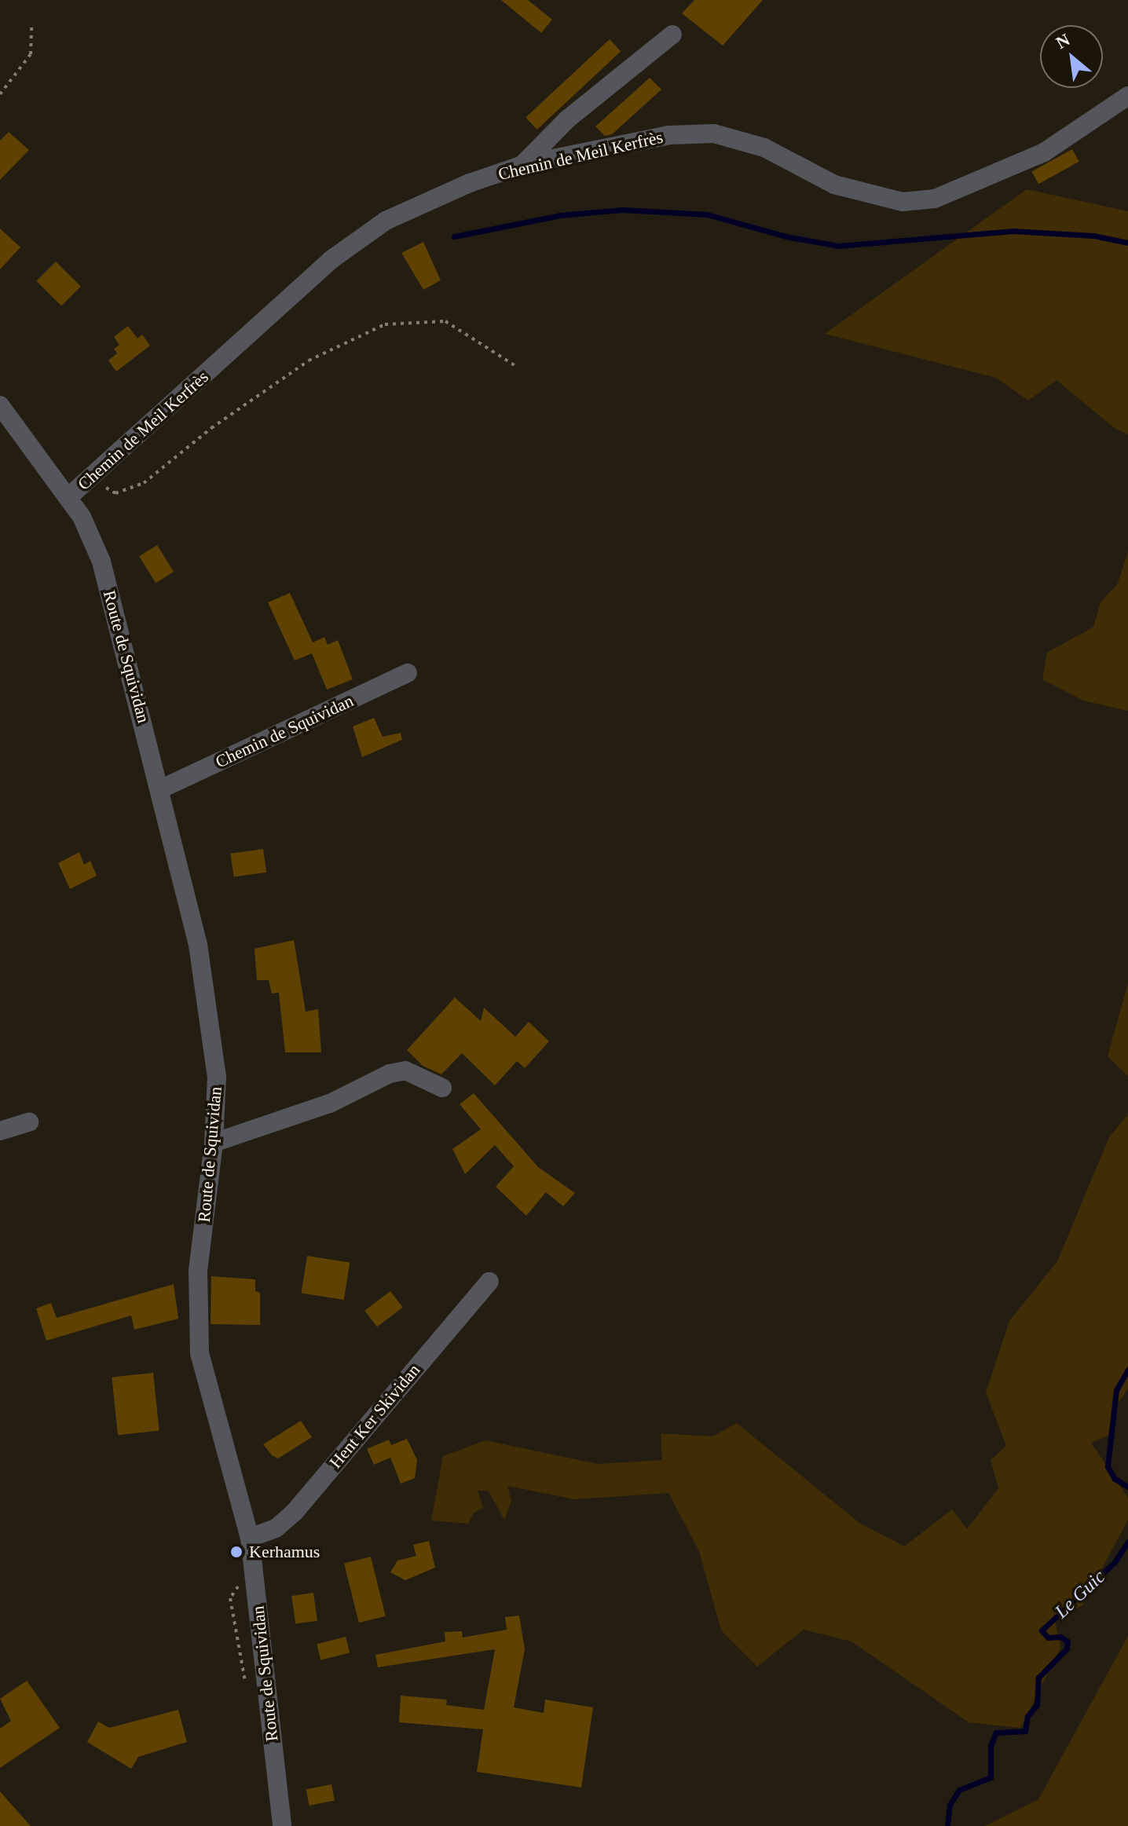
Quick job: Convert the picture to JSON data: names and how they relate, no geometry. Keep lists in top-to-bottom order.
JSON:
{
  "streets": {
    "street": [
      "Chemin de Meil Kerfrès",
      "Route de Squividan",
      "Chemin de Squividan",
      "Hent Ker Skividan"
    ]
  },
  "crossings": [
    ["Chemin de Meil Kerfrès", "Route de Squividan"],
    ["Route de Squividan", "Chemin de Squividan"],
    ["Route de Squividan", "Hent Ker Skividan"]
  ],
  "water": ["Le Guic"],
  "places": ["Kerhamus"],
  "north": "top left"
}
